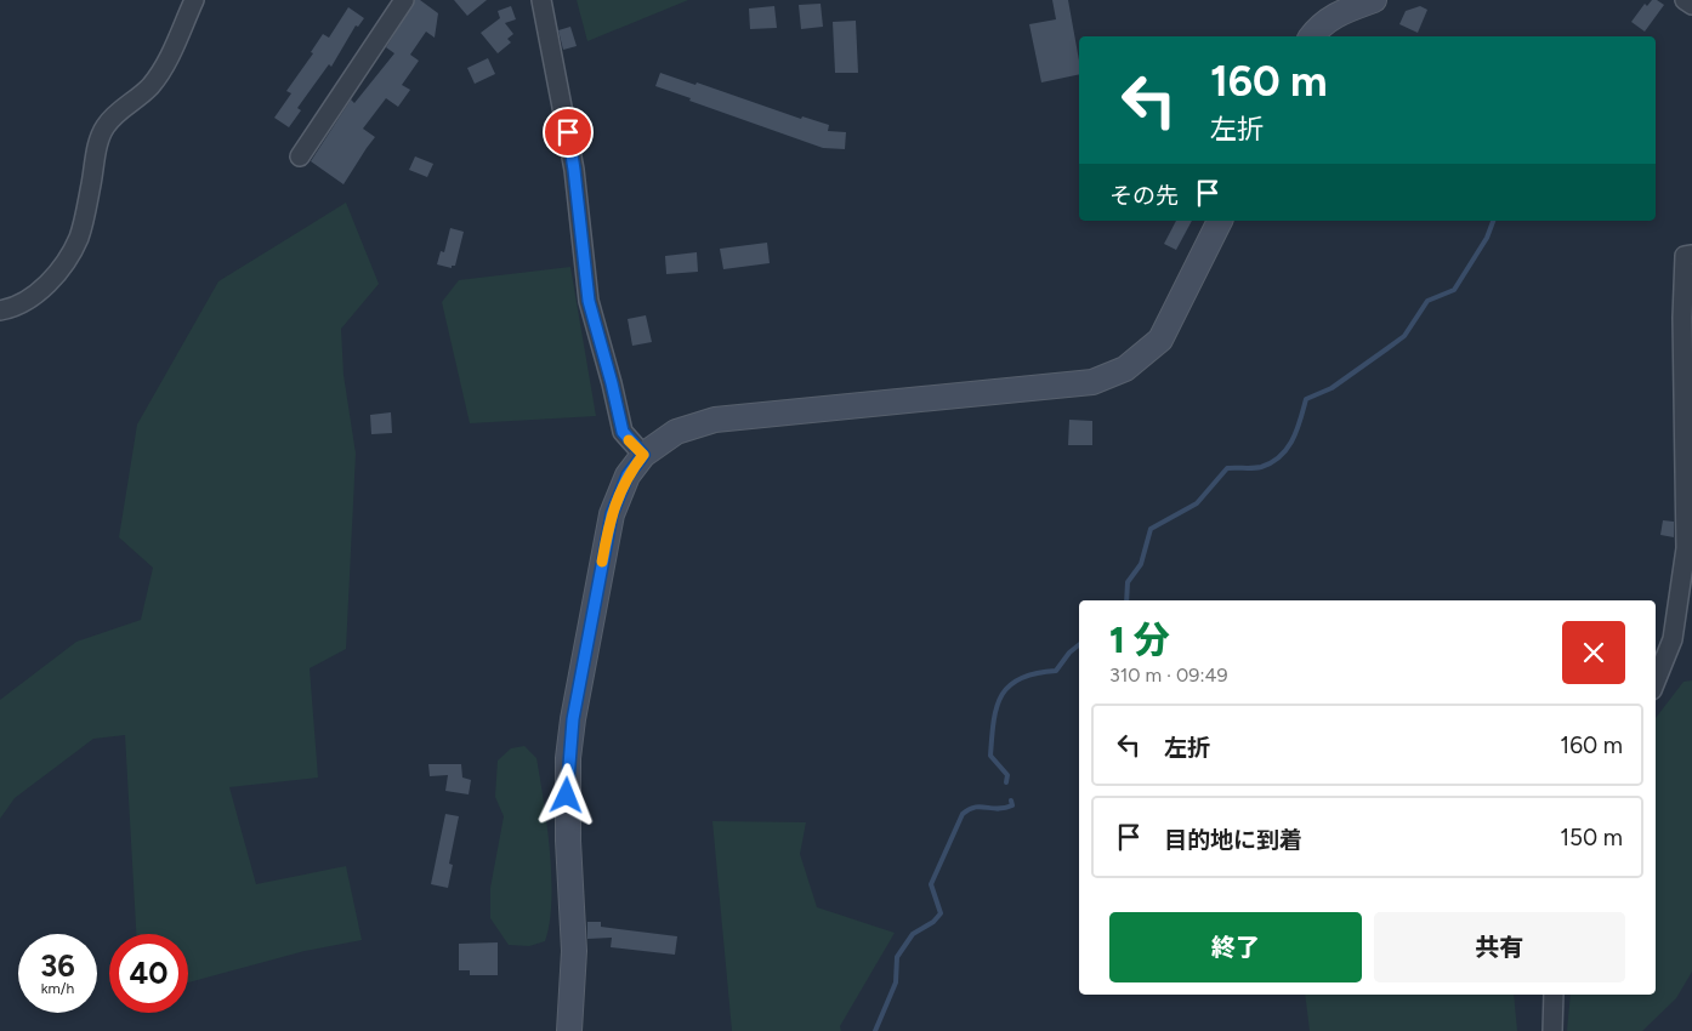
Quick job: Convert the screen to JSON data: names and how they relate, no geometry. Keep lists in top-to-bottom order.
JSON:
{
  "page": {
    "turn": ["160 m", "左折"],
    "then": "その先",
    "heading": ["1 分", "310 m · 09:49"],
    "list": [
      {
        "name": "左折",
        "value": "160 m"
      },
      {
        "name": "目的地に到着",
        "value": "150 m"
      }
    ],
    "buttons": ["終了", "共有"],
    "speed": "36 km/h",
    "limit": "40"
  }
}
